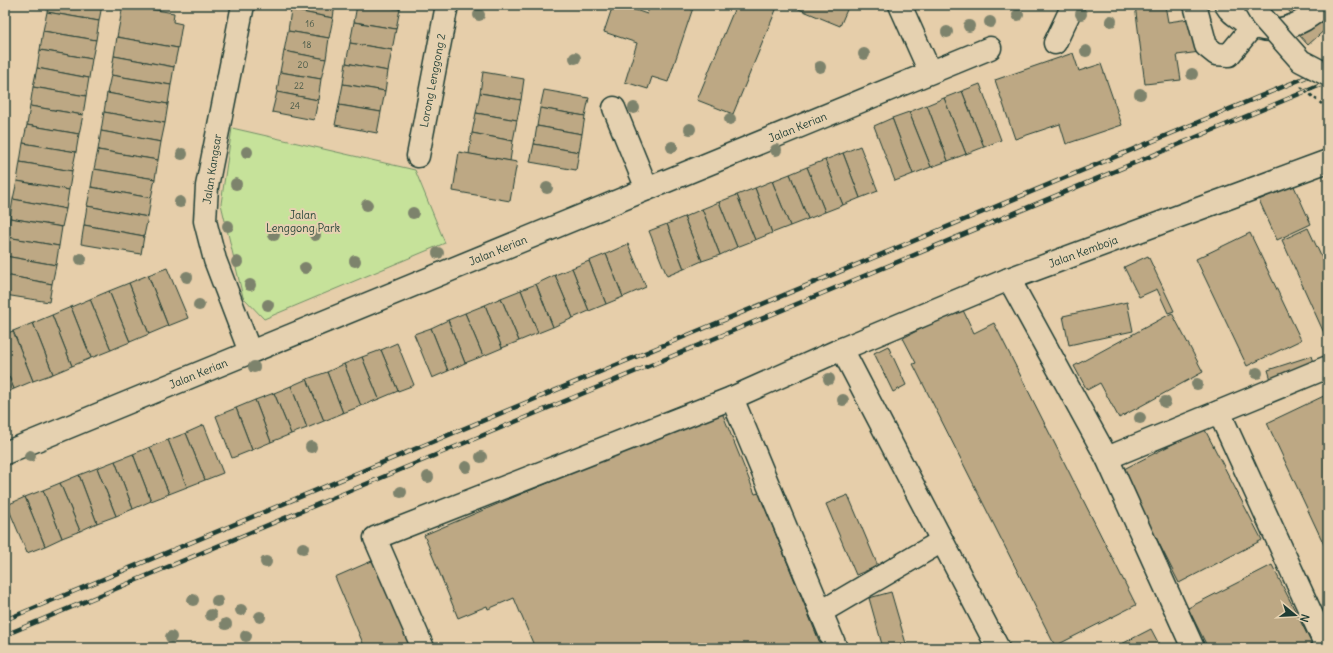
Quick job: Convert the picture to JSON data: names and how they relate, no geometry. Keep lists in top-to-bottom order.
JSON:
{
  "streets": {
    "street": [
      "Lorong Lenggong 2",
      "Jalan Kerian",
      "Jalan Kangsar",
      "Jalan Kemboja"
    ]
  },
  "crossings": [
    ["Jalan Kerian", "Jalan Kangsar"]
  ],
  "parks": ["Jalan Lenggong Park"],
  "house_numbers": [
    "16",
    "18",
    "20",
    "22",
    "24"
  ],
  "north": "right"
}
